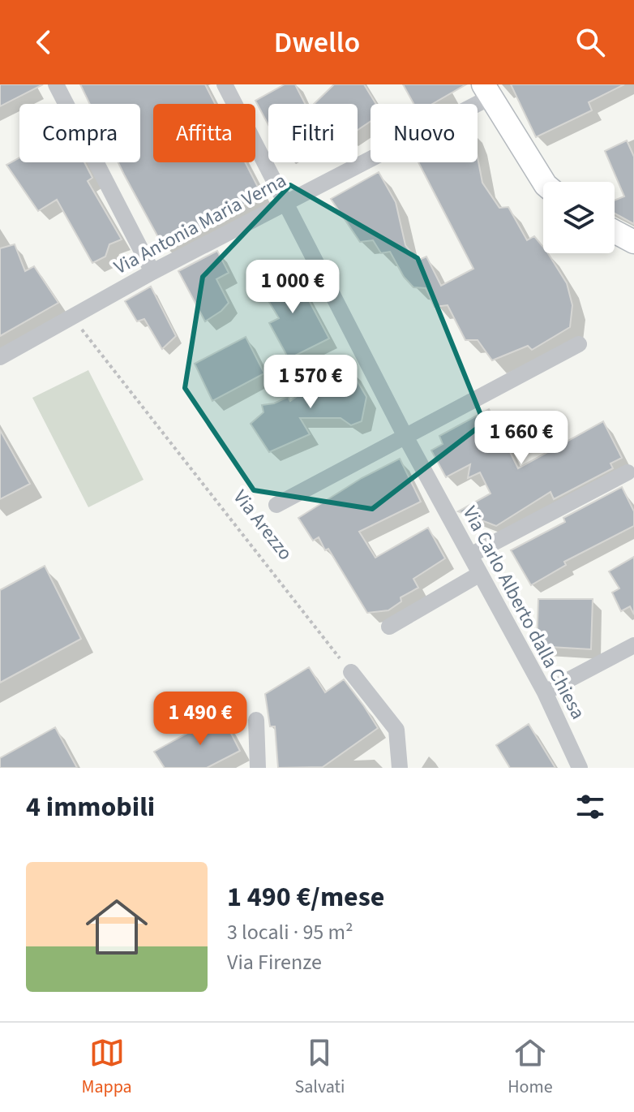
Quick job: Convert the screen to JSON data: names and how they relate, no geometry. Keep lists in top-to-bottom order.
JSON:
{
  "streets": {
    "street": ["Via Antonia Maria Verna", "Via Carlo Alberto dalla Chiesa"],
    "path": ["Via Arezzo"]
  },
  "crossings": [
    ["Via Antonia Maria Verna", "Via Arezzo"],
    ["Via Antonia Maria Verna", "Via Carlo Alberto dalla Chiesa"]
  ],
  "page": {
    "header": "Dwello",
    "chip": [
      "Compra",
      "Affitta",
      "Filtri",
      "Nuovo"
    ],
    "price": [
      "1 000 €",
      "1 570 €",
      "1 660 €",
      "1 490 €"
    ],
    "heading": "4 immobili",
    "list": [
      {
        "name": "1 490 €/mese",
        "note": "3 locali · 95 m² · Via Firenze"
      }
    ],
    "tabs": ["Mappa", "Salvati", "Home"]
  }
}
